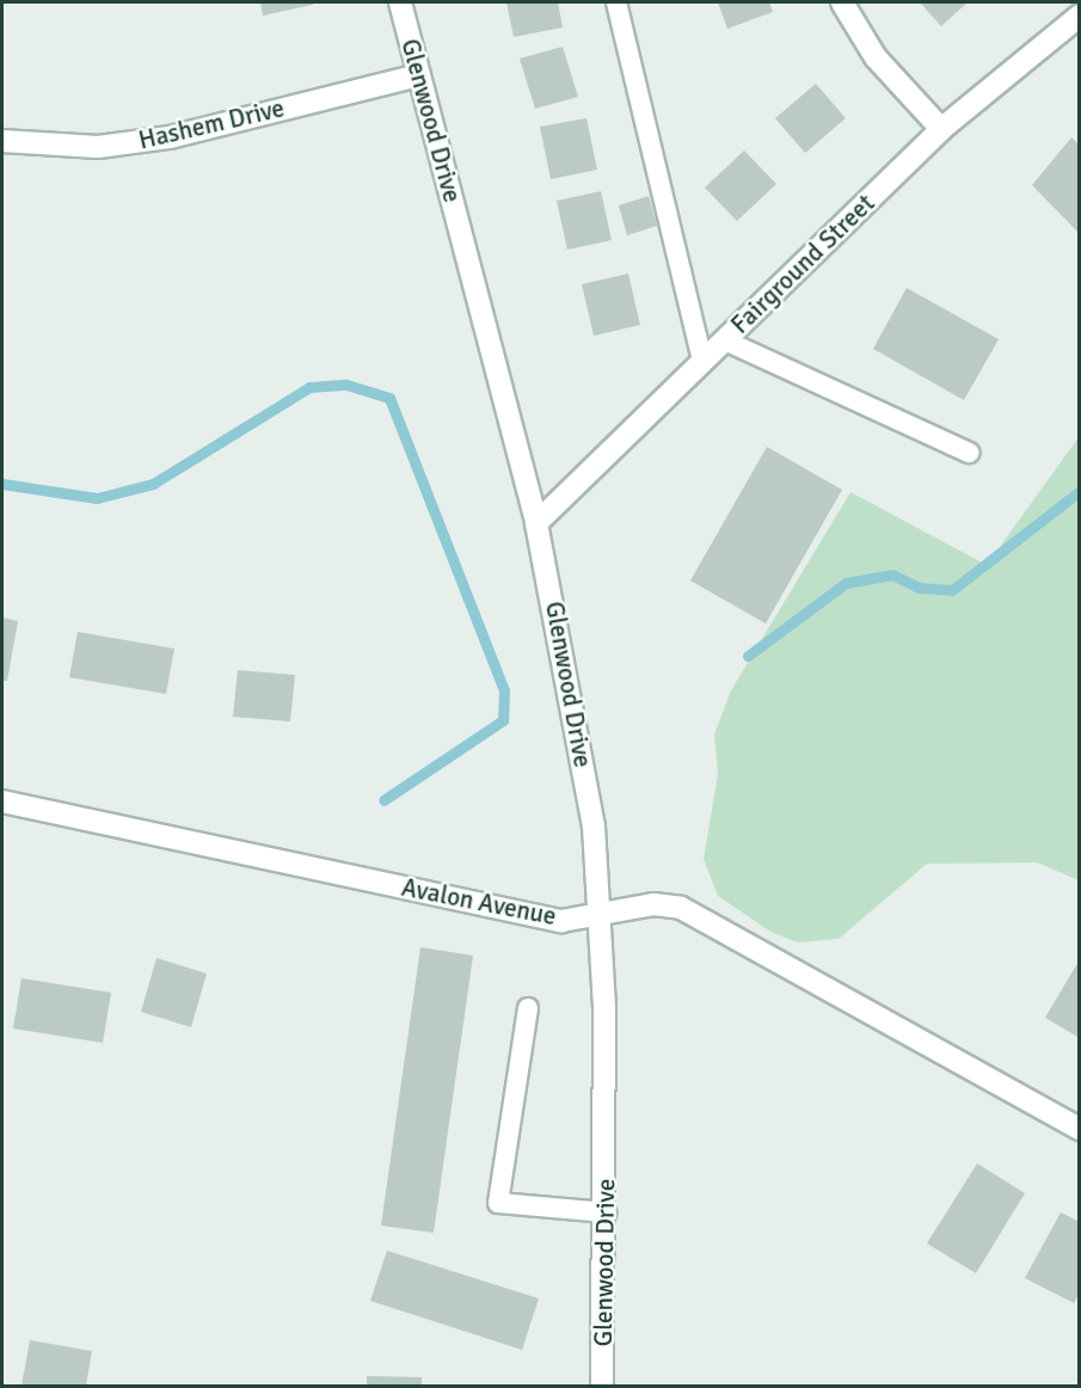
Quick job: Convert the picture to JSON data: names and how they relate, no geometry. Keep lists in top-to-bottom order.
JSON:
{
  "streets": {
    "street": [
      "Glenwood Drive",
      "Hashem Drive",
      "Fairground Street",
      "Avalon Avenue"
    ]
  },
  "crossings": [
    ["Glenwood Drive", "Hashem Drive"],
    ["Glenwood Drive", "Fairground Street"],
    ["Glenwood Drive", "Avalon Avenue"]
  ]
}
